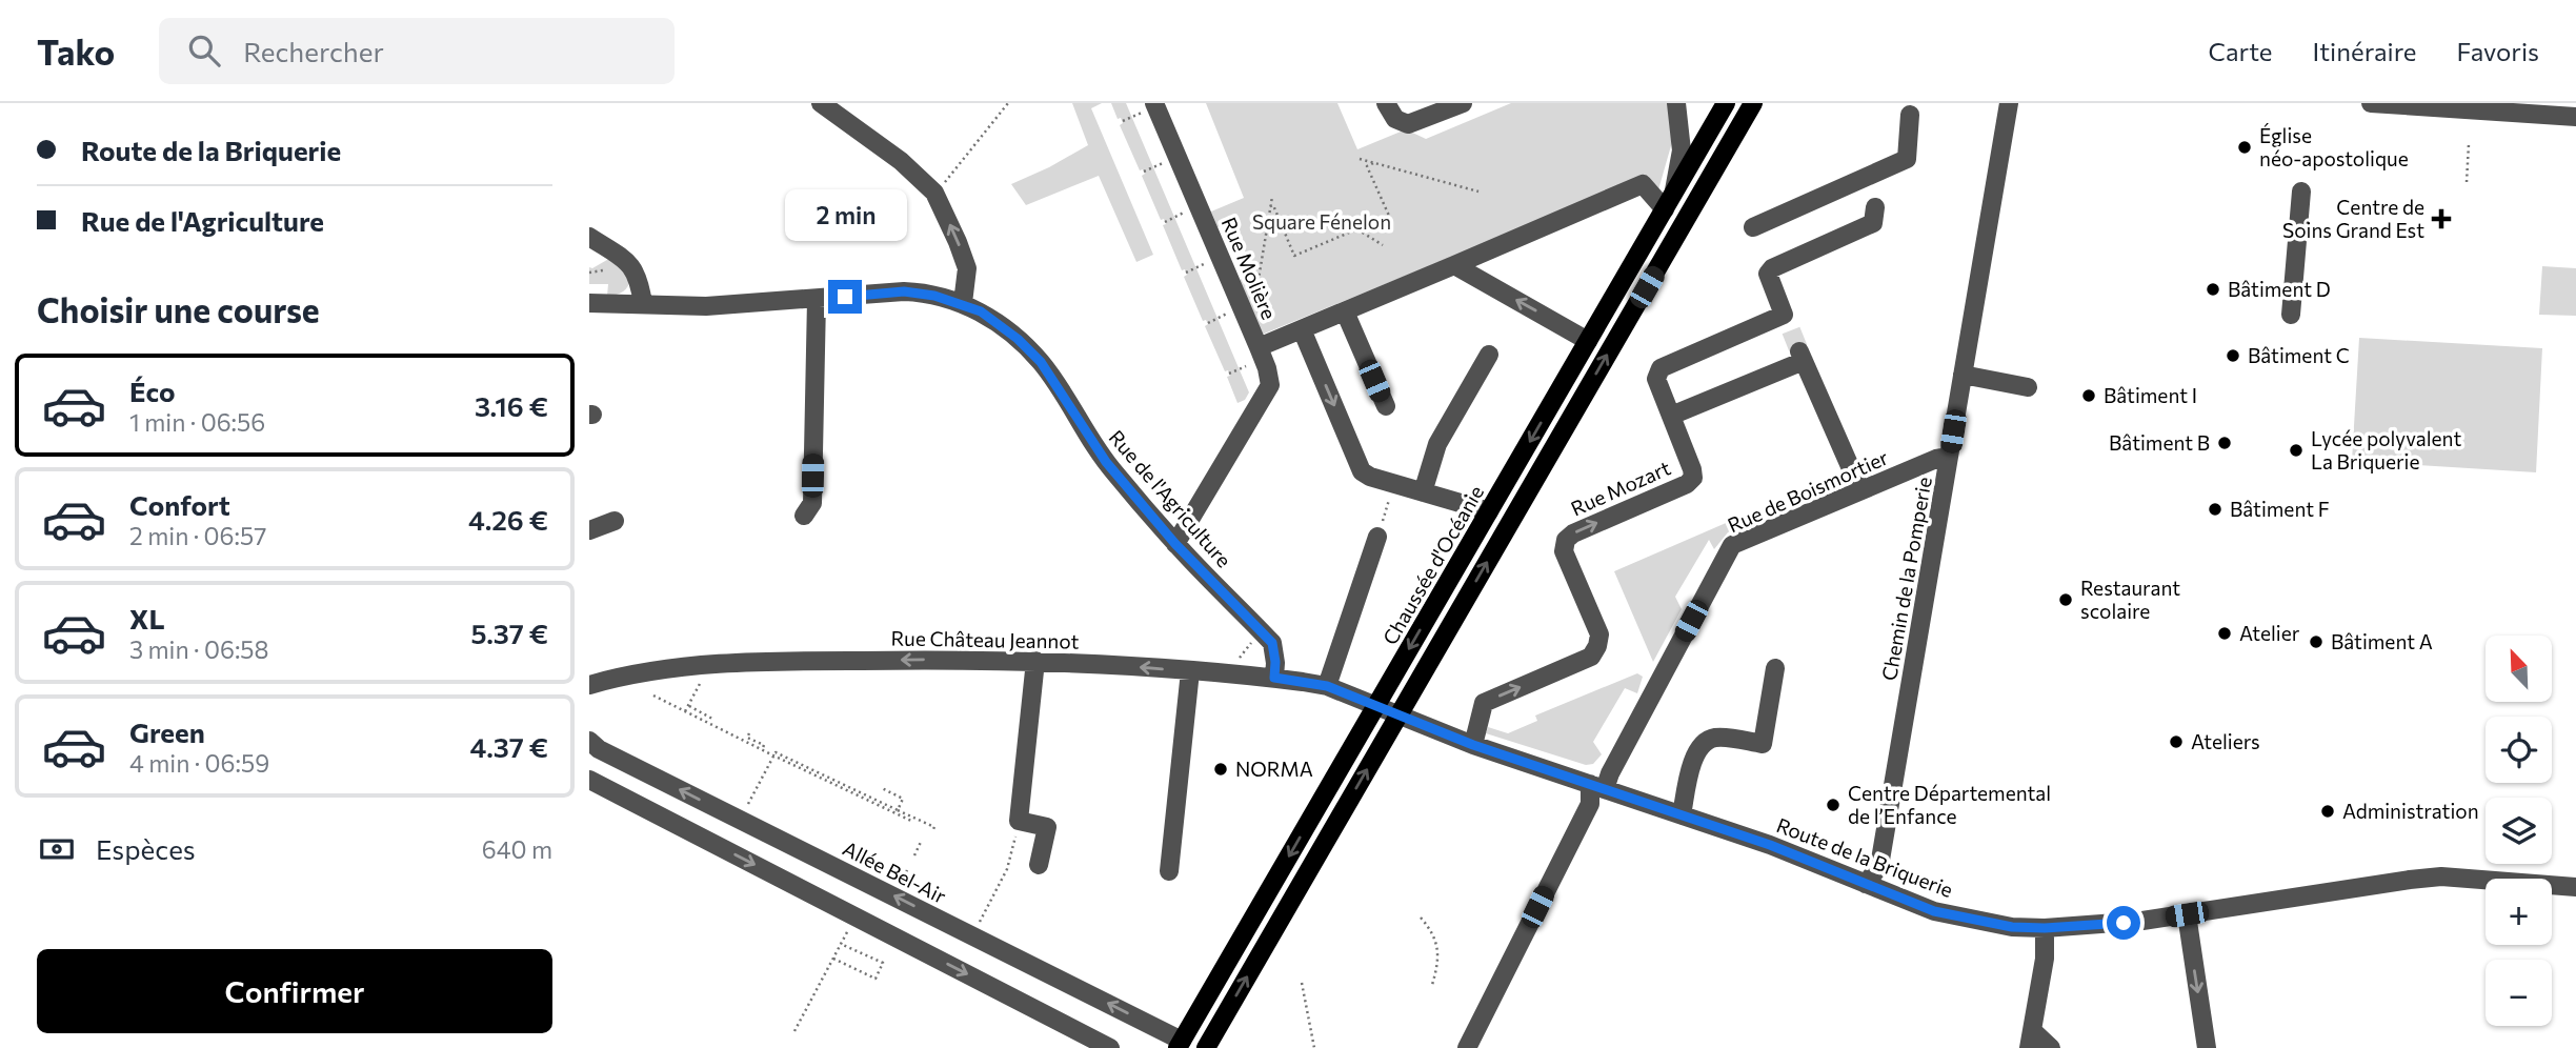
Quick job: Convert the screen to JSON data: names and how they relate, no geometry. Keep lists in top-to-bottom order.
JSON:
{
  "streets": {
    "main road": ["Chaussée d'Océanie"],
    "street": [
      "Rue Molière",
      "Rue Mozart",
      "Rue de Boismortier",
      "Rue de l'Agriculture",
      "Chemin de la Pomperie",
      "Rue Château Jeannot",
      "Route de la Briquerie",
      "Allée Bel-Air"
    ]
  },
  "crossings": [
    ["Rue Molière", "Chaussée d'Océanie"],
    ["Rue Mozart", "Route de la Briquerie"],
    ["Rue de Boismortier", "Chemin de la Pomperie"],
    ["Rue de Boismortier", "Route de la Briquerie"],
    ["Rue de l'Agriculture", "Rue Château Jeannot"],
    ["Chaussée d'Océanie", "Rue Château Jeannot"],
    ["Chaussée d'Océanie", "Route de la Briquerie"],
    ["Chaussée d'Océanie", "Allée Bel-Air"],
    ["Chemin de la Pomperie", "Route de la Briquerie"],
    ["Rue Château Jeannot", "Route de la Briquerie"]
  ],
  "one_way": ["Rue Château Jeannot"],
  "parks": ["Square Fénelon"],
  "places": {
    "other": [
      "Église néo-apostolique",
      "Bâtiment D",
      "Bâtiment C",
      "Bâtiment I",
      "Bâtiment B",
      "Lycée polyvalent La Briquerie",
      "Bâtiment F",
      "Restaurant scolaire",
      "Atelier",
      "Bâtiment A",
      "Ateliers",
      "NORMA",
      "Centre Départemental de l’Enfance",
      "Administration"
    ],
    "health": ["Centre de Soins Grand Est"]
  },
  "north": "top left",
  "page": {
    "header": "Tako",
    "search": "Rechercher",
    "nav": ["Carte", "Itinéraire", "Favoris"],
    "banner": ["Route de la Briquerie", "Rue de l'Agriculture"],
    "bubble": "2 min",
    "heading": "Choisir une course",
    "list": [
      {
        "name": "Éco",
        "note": "1 min · 06:56",
        "value": "3.16 €"
      },
      {
        "name": "Confort",
        "note": "2 min · 06:57",
        "value": "4.26 €"
      },
      {
        "name": "XL",
        "note": "3 min · 06:58",
        "value": "5.37 €"
      },
      {
        "name": "Green",
        "note": "4 min · 06:59",
        "value": "4.37 €"
      }
    ],
    "map_buttons": ["+", "−"],
    "pay": ["Espèces", "640 m"],
    "buttons": "Confirmer"
  }
}
